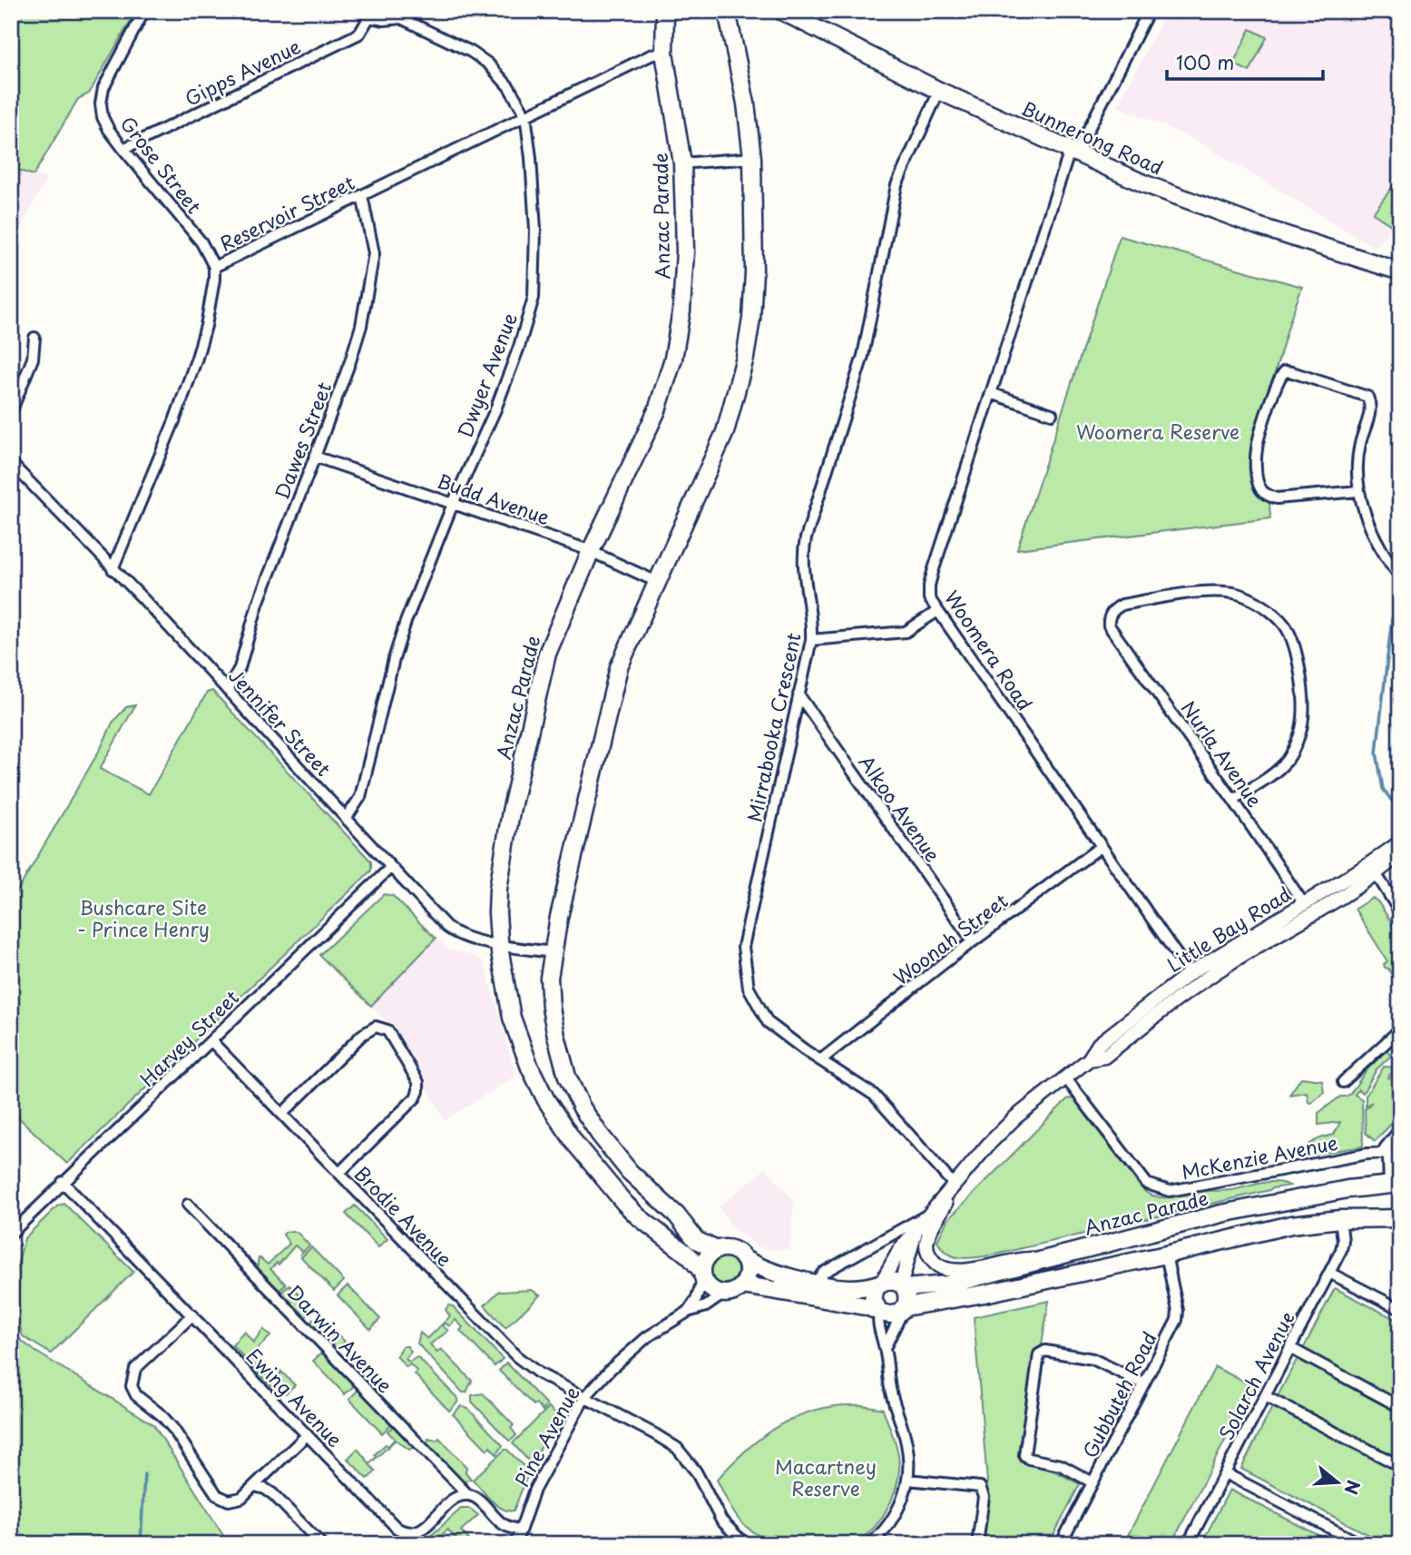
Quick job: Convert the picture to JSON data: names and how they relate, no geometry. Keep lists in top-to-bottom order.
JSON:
{
  "streets": {
    "main road": ["Bunnerong Road", "Anzac Parade"],
    "street": [
      "Gipps Avenue",
      "Grose Street",
      "Reservoir Street",
      "Dwyer Avenue",
      "Dawes Street",
      "Budd Avenue",
      "Woomera Road",
      "Jennifer Street",
      "Mirrabooka Crescent",
      "Nurla Avenue",
      "Alkoo Avenue",
      "Little Bay Road",
      "Woonah Street",
      "Harvey Street",
      "McKenzie Avenue",
      "Brodie Avenue",
      "Darwin Avenue",
      "Solarch Avenue",
      "Gubbuteh Road",
      "Ewing Avenue",
      "Pine Avenue"
    ]
  },
  "crossings": [
    ["Gipps Avenue", "Grose Street"],
    ["Gipps Avenue", "Dwyer Avenue"],
    ["Bunnerong Road", "Woomera Road"],
    ["Bunnerong Road", "Mirrabooka Crescent"],
    ["Grose Street", "Reservoir Street"],
    ["Reservoir Street", "Anzac Parade"],
    ["Reservoir Street", "Dwyer Avenue"],
    ["Reservoir Street", "Dawes Street"],
    ["Reservoir Street", "Jennifer Street"],
    ["Anzac Parade", "Budd Avenue"],
    ["Anzac Parade", "Jennifer Street"],
    ["Anzac Parade", "Little Bay Road"],
    ["Anzac Parade", "Pine Avenue"],
    ["Dwyer Avenue", "Budd Avenue"],
    ["Dwyer Avenue", "Jennifer Street"],
    ["Dawes Street", "Budd Avenue"],
    ["Dawes Street", "Jennifer Street"],
    ["Woomera Road", "Little Bay Road"],
    ["Woomera Road", "Woonah Street"],
    ["Jennifer Street", "Harvey Street"],
    ["Mirrabooka Crescent", "Alkoo Avenue"],
    ["Mirrabooka Crescent", "Little Bay Road"],
    ["Mirrabooka Crescent", "Woonah Street"],
    ["Nurla Avenue", "Little Bay Road"],
    ["Alkoo Avenue", "Woonah Street"],
    ["Little Bay Road", "McKenzie Avenue"],
    ["Harvey Street", "Brodie Avenue"],
    ["Harvey Street", "Ewing Avenue"],
    ["Brodie Avenue", "Pine Avenue"],
    ["Darwin Avenue", "Ewing Avenue"]
  ],
  "parks": ["Woomera Reserve", "Bushcare Site - Prince Henry", "Macartney Reserve"],
  "scale_bar": "100 m",
  "north": "right"
}
